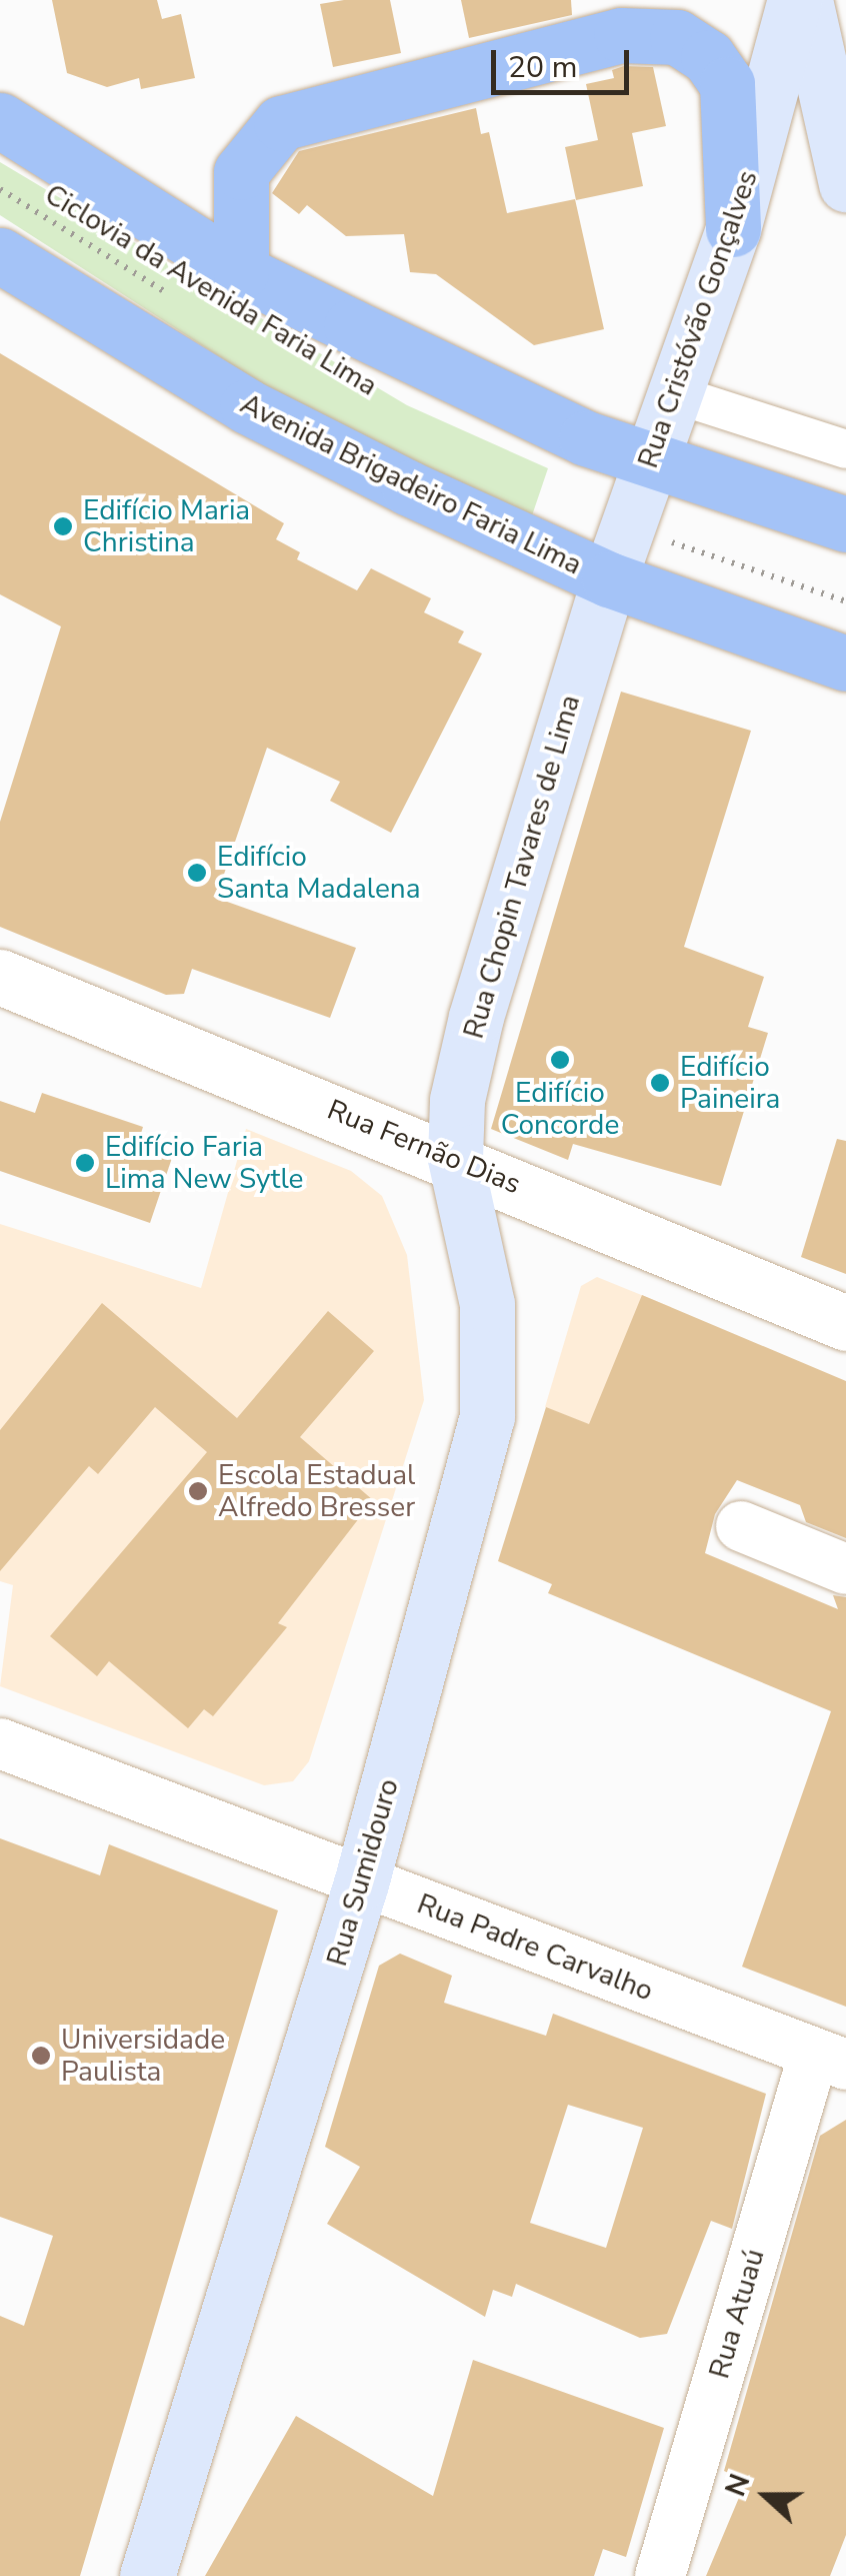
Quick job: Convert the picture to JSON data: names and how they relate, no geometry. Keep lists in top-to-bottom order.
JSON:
{
  "streets": {
    "highway": ["Avenida Brigadeiro Faria Lima"],
    "main road": ["Rua Cristóvão Gonçalves", "Rua Chopin Tavares de Lima", "Rua Sumidouro"],
    "street": ["Rua Fernão Dias", "Rua Padre Carvalho", "Rua Atuaú"],
    "path": ["Ciclovia da Avenida Faria Lima"]
  },
  "crossings": [
    ["Rua Cristóvão Gonçalves", "Avenida Brigadeiro Faria Lima"],
    ["Rua Cristóvão Gonçalves", "Rua Chopin Tavares de Lima"],
    ["Avenida Brigadeiro Faria Lima", "Rua Chopin Tavares de Lima"],
    ["Rua Chopin Tavares de Lima", "Rua Fernão Dias"],
    ["Rua Chopin Tavares de Lima", "Rua Sumidouro"],
    ["Rua Fernão Dias", "Rua Sumidouro"],
    ["Rua Sumidouro", "Rua Padre Carvalho"],
    ["Rua Padre Carvalho", "Rua Atuaú"]
  ],
  "places": [
    "Edifício Maria Christina",
    "Edifício Santa Madalena",
    "Edifício Concorde",
    "Edifício Paineira",
    "Edifício Faria Lima New Sytle",
    "Escola Estadual Alfredo Bresser",
    "Universidade Paulista"
  ],
  "scale_bar": "20 m",
  "north": "left"
}
